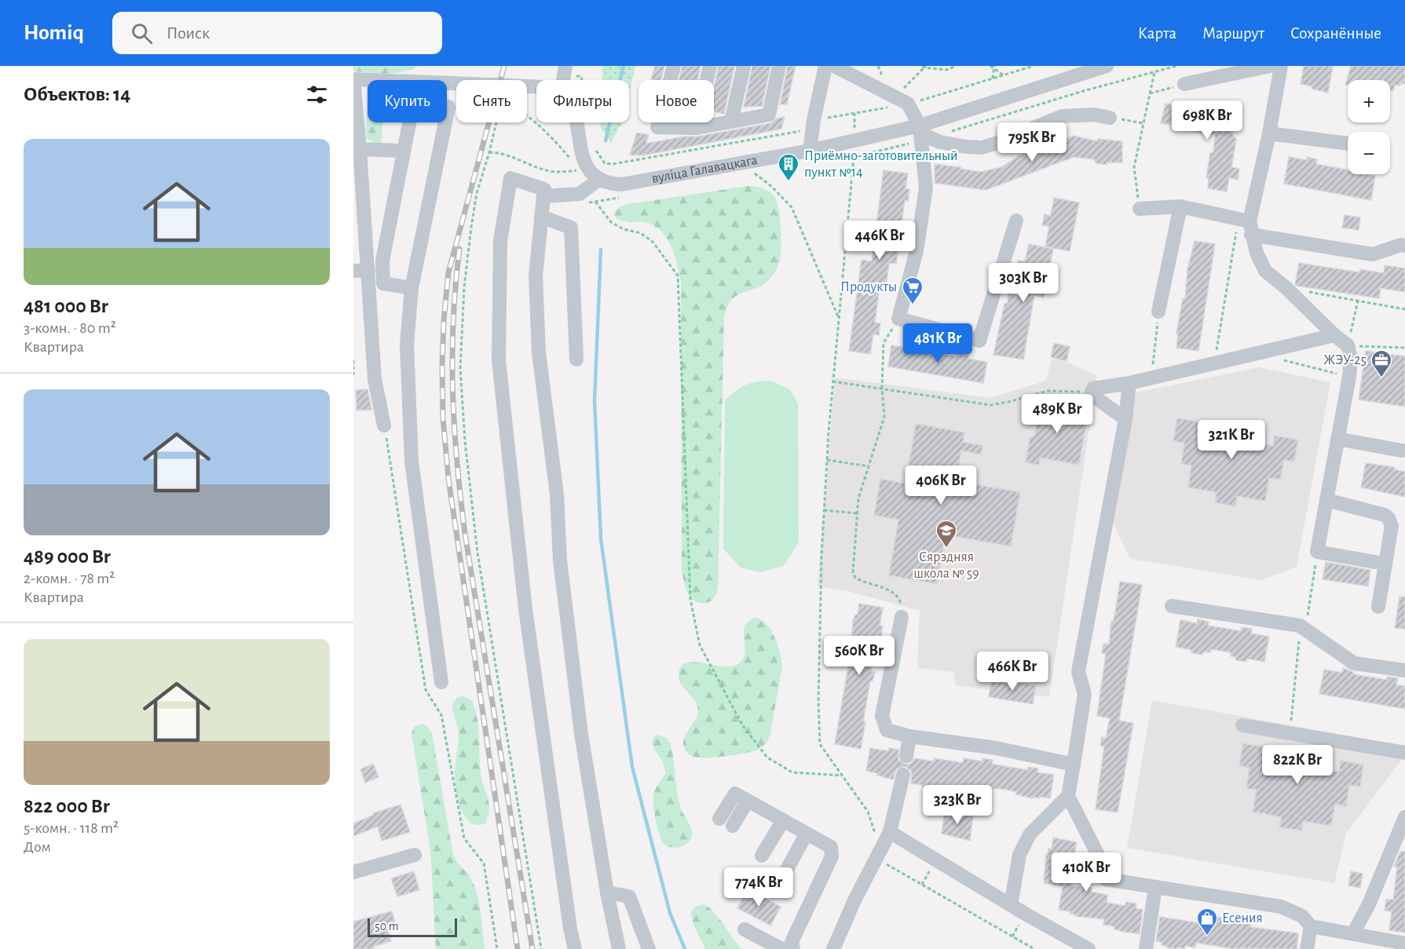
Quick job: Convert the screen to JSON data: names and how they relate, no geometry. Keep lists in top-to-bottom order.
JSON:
{
  "streets": {
    "street": ["вуліца Галавацкага"]
  },
  "places": {
    "building": ["Приёмно-заготовительный пункт №14"],
    "supermarket": ["Продукты"],
    "office": ["ЖЭУ-25"],
    "school or university": ["Сярэдняя школа № 59"],
    "shop": ["Есения"]
  },
  "scale_bar": "50 m",
  "page": {
    "header": "Homiq",
    "search": "Поиск",
    "nav": ["Карта", "Маршрут", "Сохранённые"],
    "heading": "Объектов: 14",
    "map_buttons": ["+", "−"],
    "chip": [
      "Купить",
      "Снять",
      "Фильтры",
      "Новое"
    ],
    "price": [
      "698K Br",
      "795K Br",
      "446K Br",
      "303K Br",
      "481K Br",
      "489K Br",
      "321K Br",
      "406K Br",
      "560K Br",
      "466K Br",
      "822K Br",
      "323K Br",
      "410K Br",
      "774K Br"
    ],
    "list": [
      {
        "name": "481 000 Br",
        "note": "3-комн. · 80 m² · Квартира"
      },
      {
        "name": "489 000 Br",
        "note": "2-комн. · 78 m² · Квартира"
      },
      {
        "name": "822 000 Br",
        "note": "5-комн. · 118 m² · Дом"
      }
    ],
    "scale": "50 m"
  }
}
